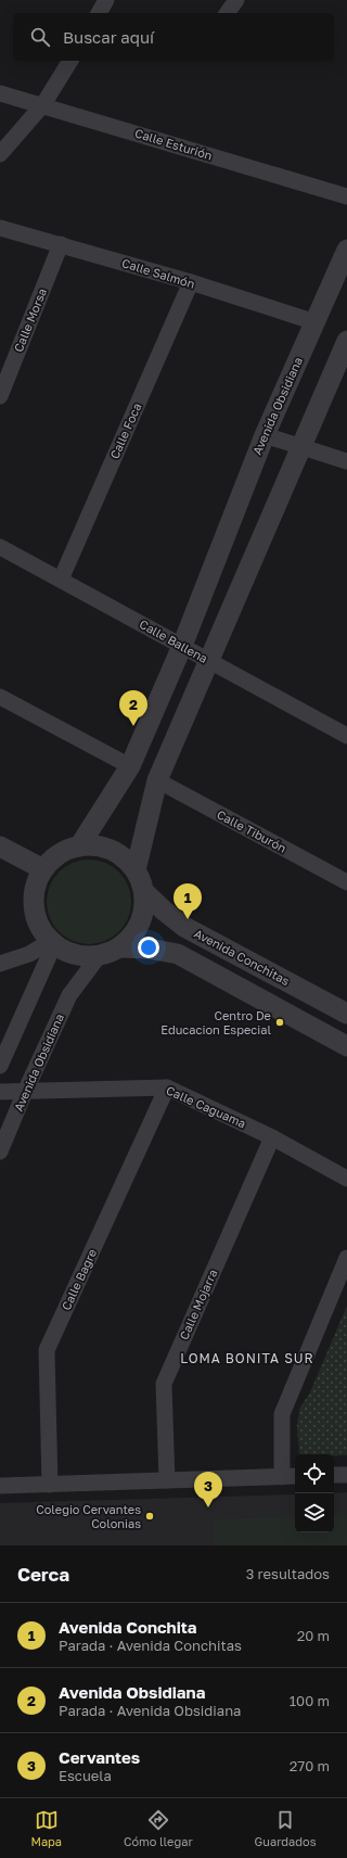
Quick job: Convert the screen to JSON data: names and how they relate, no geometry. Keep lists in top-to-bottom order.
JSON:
{
  "streets": {
    "street": [
      "Calle Esturión",
      "Calle Salmón",
      "Calle Morsa",
      "Avenida Obsidiana",
      "Calle Foca",
      "Calle Ballena",
      "Calle Tiburón",
      "Avenida Conchitas",
      "Calle Caguama",
      "Calle Bagre",
      "Calle Mojarra"
    ]
  },
  "crossings": [
    ["Calle Salmón", "Calle Morsa"],
    ["Calle Salmón", "Avenida Obsidiana"],
    ["Calle Salmón", "Calle Foca"],
    ["Avenida Obsidiana", "Calle Ballena"],
    ["Avenida Obsidiana", "Avenida Conchitas"],
    ["Avenida Obsidiana", "Calle Caguama"],
    ["Calle Foca", "Calle Ballena"],
    ["Calle Caguama", "Calle Bagre"],
    ["Calle Caguama", "Calle Mojarra"]
  ],
  "districts": ["LOMA BONITA SUR"],
  "places": ["Centro De Educacion Especial", "Colegio Cervantes Colonias"],
  "page": {
    "search": "Buscar aquí",
    "pins": ["2", "1", "3"],
    "heading": ["Cerca", "3 resultados"],
    "list": [
      {
        "mark": "1",
        "name": "Avenida Conchita",
        "note": "Parada · Avenida Conchitas",
        "value": "20 m"
      },
      {
        "mark": "2",
        "name": "Avenida Obsidiana",
        "note": "Parada · Avenida Obsidiana",
        "value": "100 m"
      },
      {
        "mark": "3",
        "name": "Cervantes",
        "note": "Escuela",
        "value": "270 m"
      }
    ],
    "nav": ["Mapa", "Cómo llegar", "Guardados"]
  }
}
